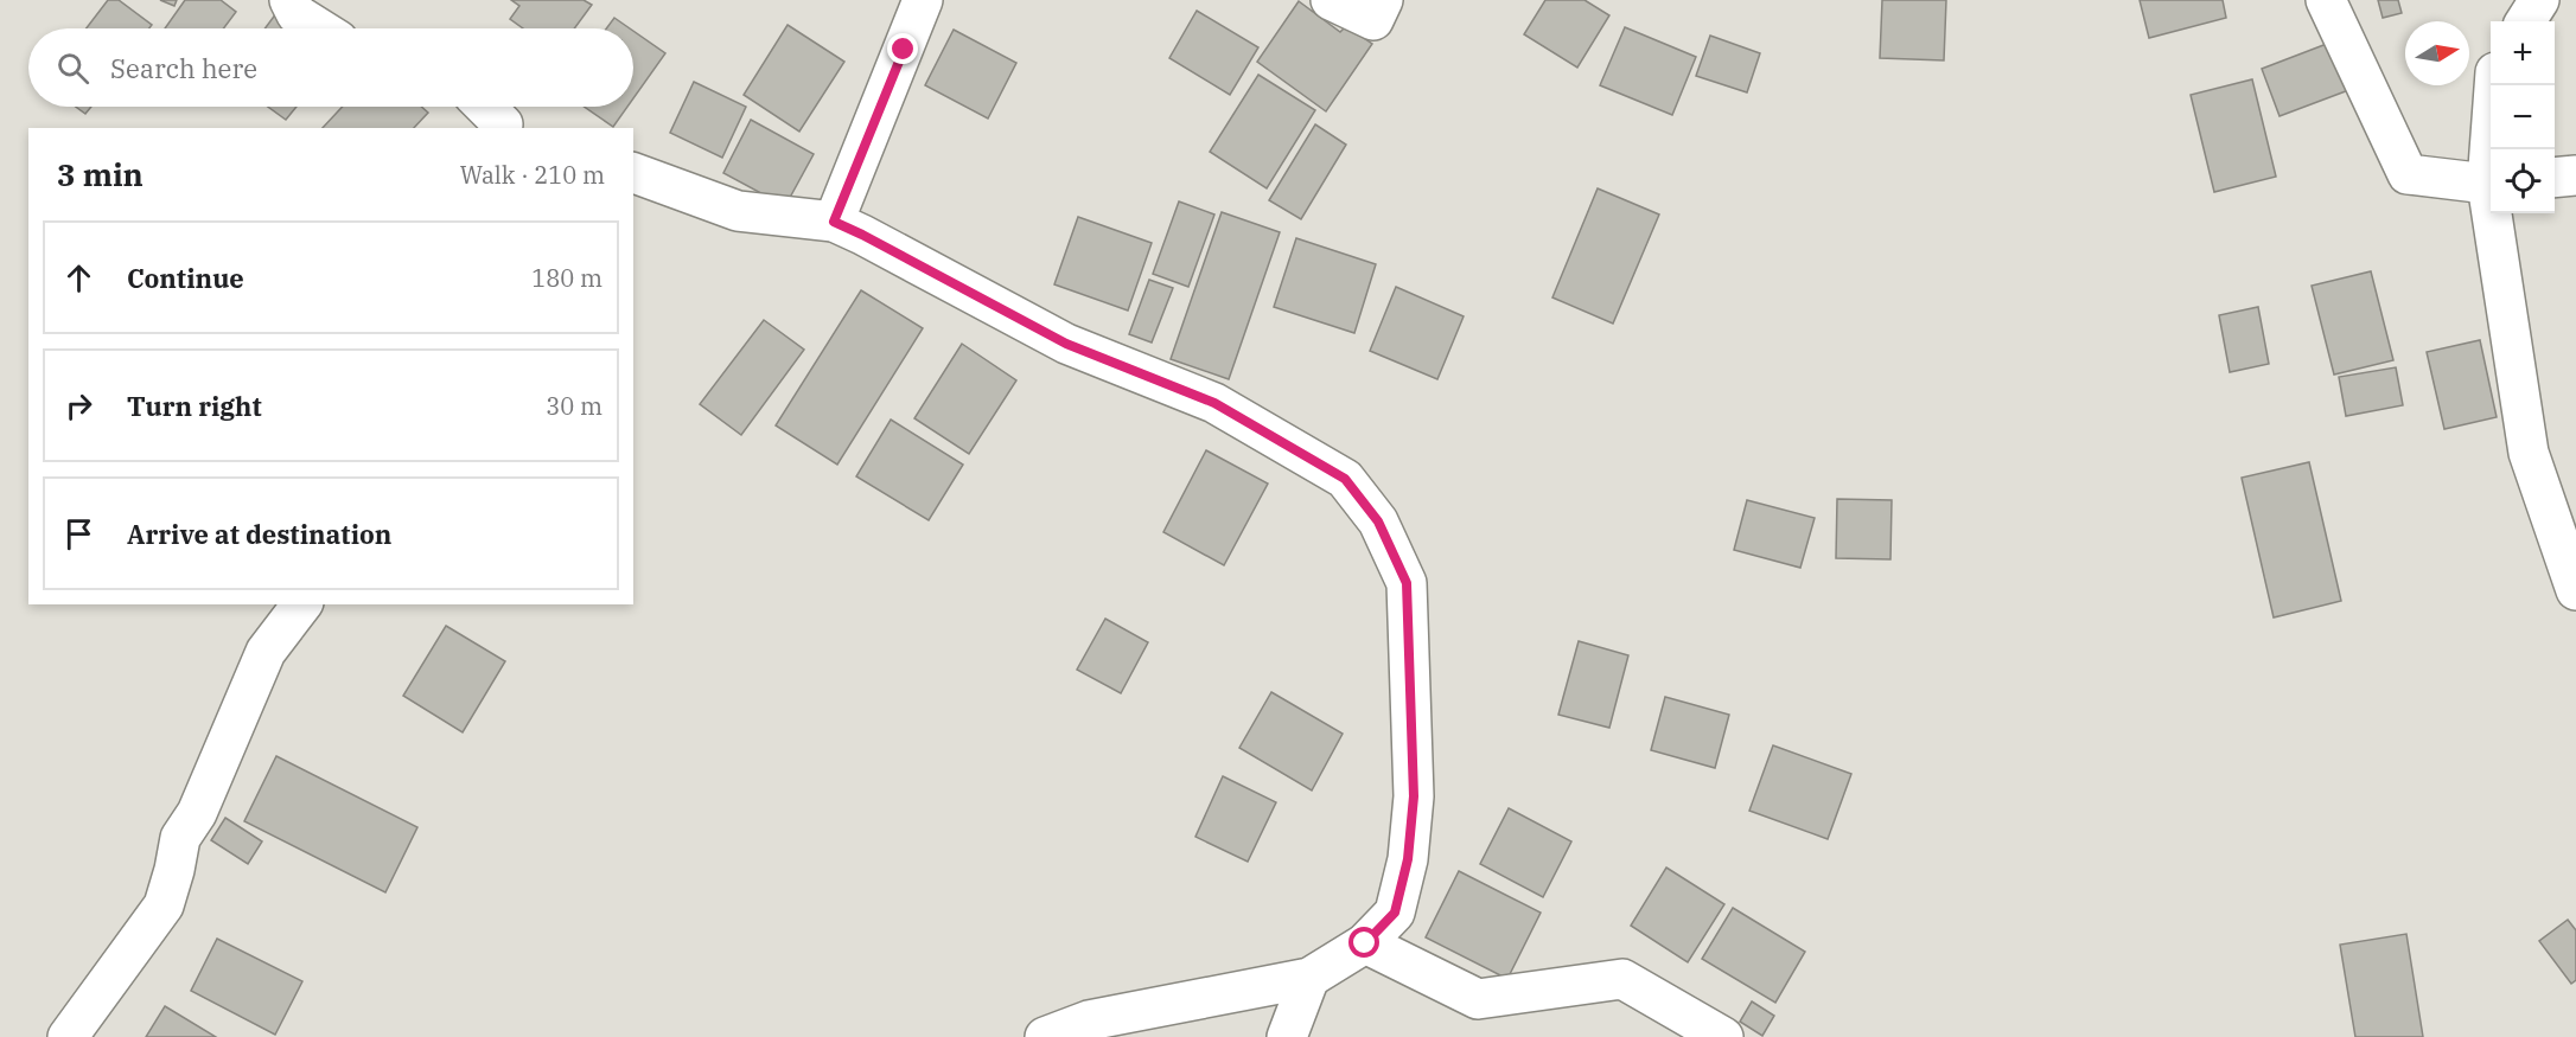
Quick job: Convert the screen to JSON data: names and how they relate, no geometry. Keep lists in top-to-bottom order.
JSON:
{
  "north": "right",
  "page": {
    "map_buttons": ["+", "−"],
    "search": "Search here",
    "heading": ["3 min", "Walk · 210 m"],
    "list": [
      ["Continue", "180 m"],
      ["Turn right", "30 m"],
      "Arrive at destination"
    ]
  }
}
